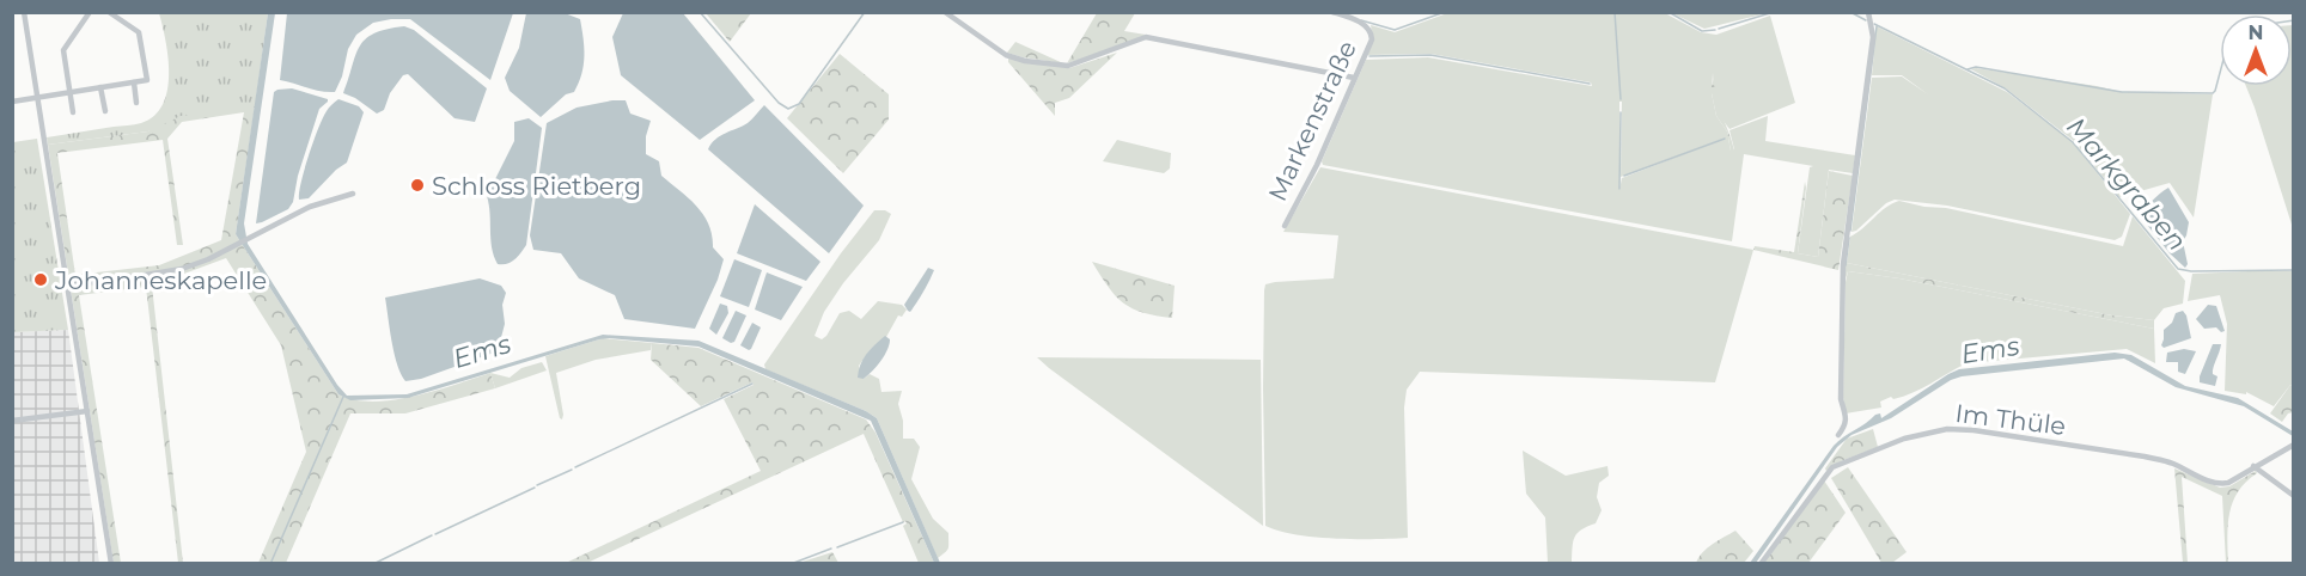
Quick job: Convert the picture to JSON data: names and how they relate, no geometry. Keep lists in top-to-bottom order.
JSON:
{
  "streets": {
    "street": ["Markenstraße", "Im Thüle"]
  },
  "water": ["Markgraben", "Ems"],
  "places": ["Schloss Rietberg", "Johanneskapelle"],
  "north": "top"
}
